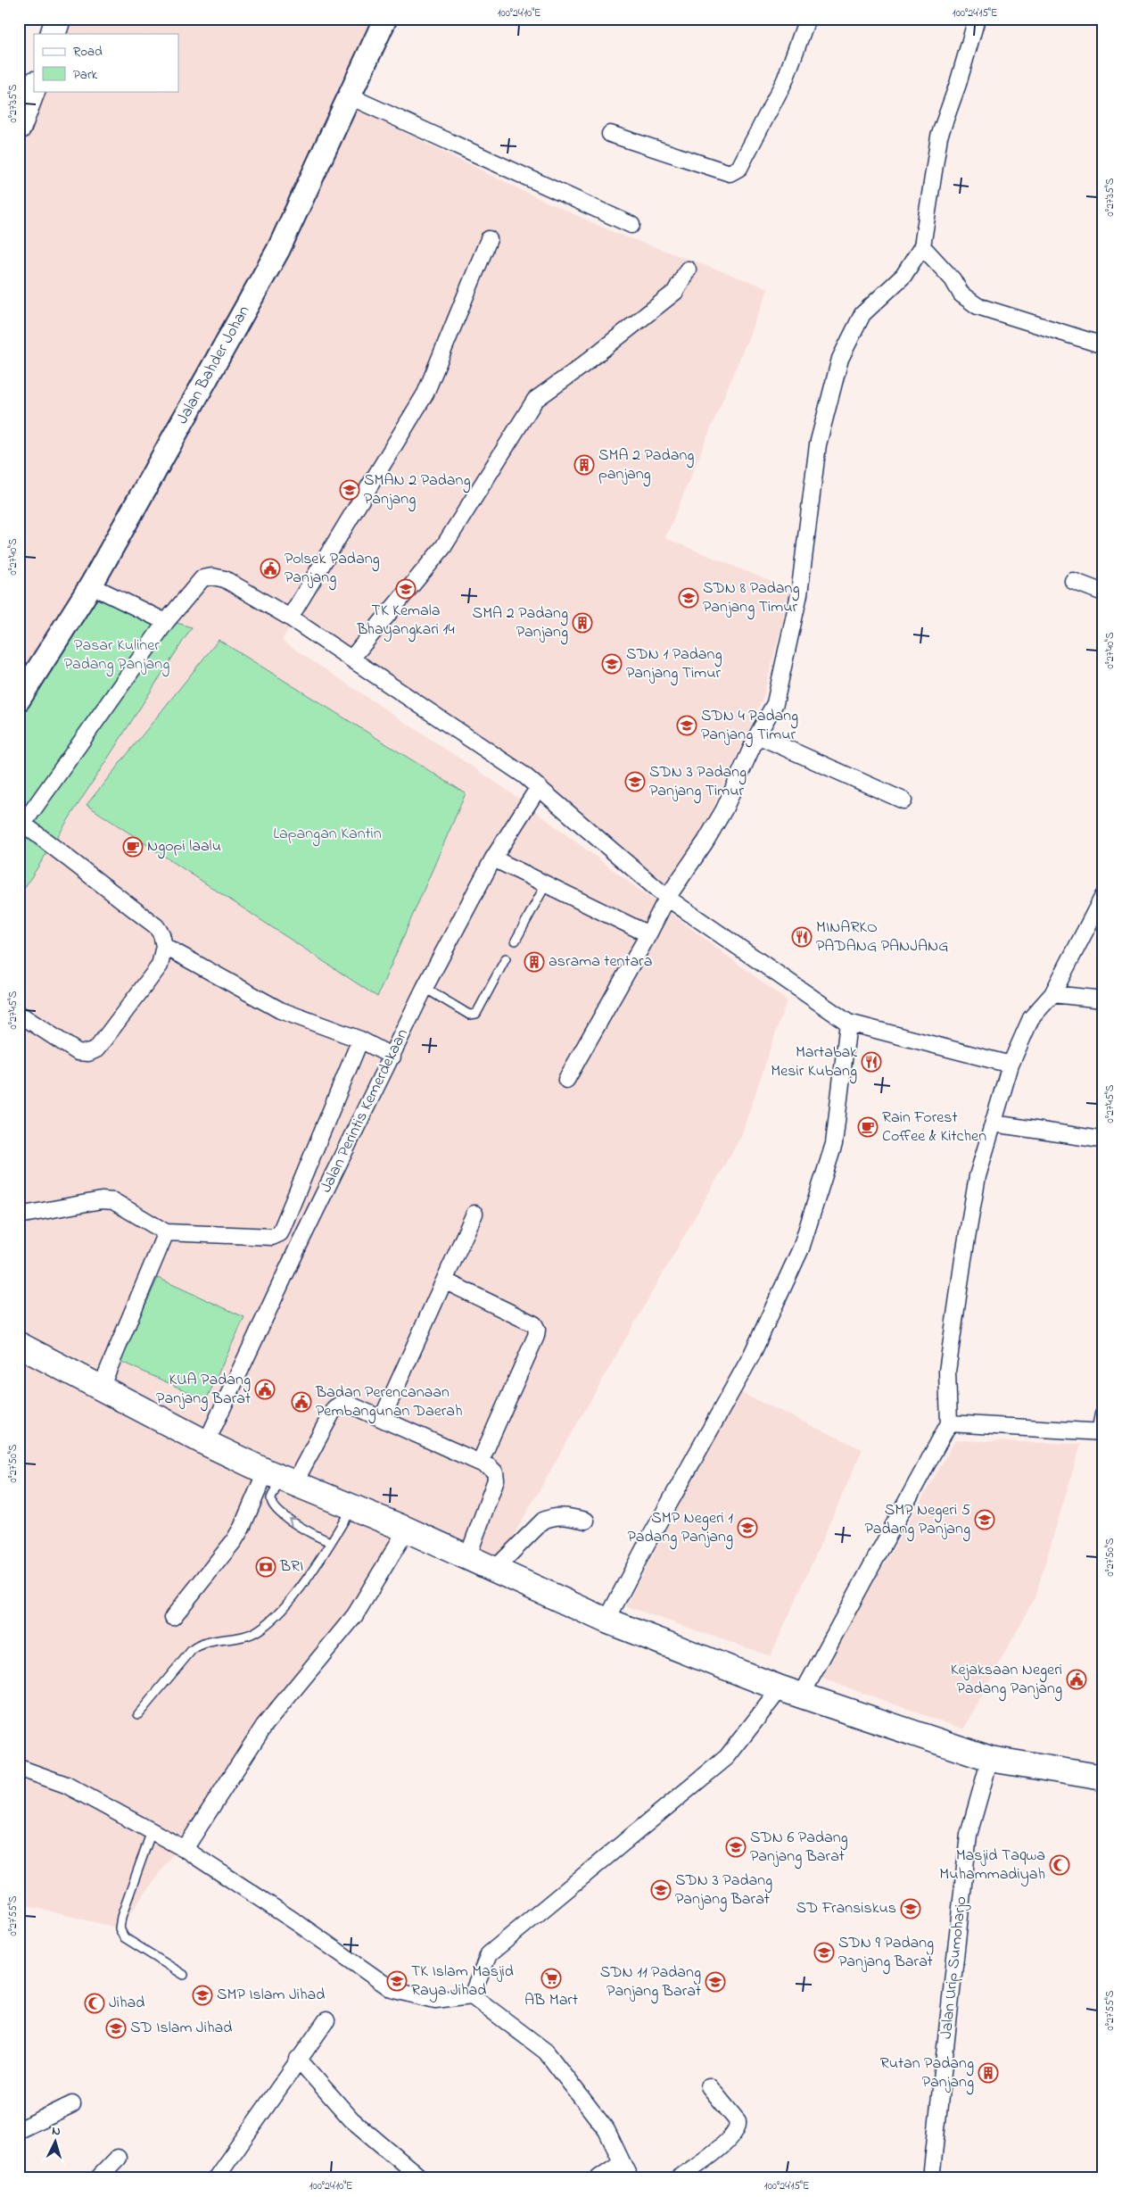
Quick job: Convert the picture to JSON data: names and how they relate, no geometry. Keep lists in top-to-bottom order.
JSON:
{
  "streets": {
    "main road": ["Jalan Bahder Johan"],
    "street": ["Jalan Perintis Kemerdekaan", "Jalan Urip Sumoharjo"]
  },
  "parks": ["Pasar Kuliner Padang Panjang", "Lapangan Kantin"],
  "places": {
    "building": [
      "SMA 2 Padang panjang",
      "SMA 2 Padang Panjang",
      "asrama tentara",
      "Rutan Padang Panjang"
    ],
    "school or university": [
      "SMAN 2 Padang Panjang",
      "TK Kemala Bhayangkari 14",
      "SDN 8 Padang Panjang Timur",
      "SDN 1 Padang Panjang Timur",
      "SDN 4 Padang Panjang Timur",
      "SDN 3 Padang Panjang Timur",
      "SMP Negeri 5 Padang Panjang",
      "SMP Negeri 1 Padang Panjang",
      "SDN 6 Padang Panjang Barat",
      "SDN 3 Padang Panjang Barat",
      "SD Fransiskus",
      "SDN 9 Padang Panjang Barat",
      "TK Islam Masjid Raya Jihad",
      "SDN 11 Padang Panjang Barat",
      "SMP Islam Jihad",
      "SD Islam Jihad"
    ],
    "public building": [
      "Polsek Padang Panjang",
      "KUA Padang Panjang Barat",
      "Badan Perencanaan Pembangunan Daerah",
      "Kejaksaan Negeri Padang Panjang"
    ],
    "cafe": ["Ngopi laalu", "Rain Forest Coffee & Kitchen"],
    "restaurant": ["MINARKO PADANG PANJANG", "Martabak Mesir Kubang"],
    "bank": ["BRI"],
    "mosque": ["Masjid Taqwa Muhammadiyah", "Jihad"],
    "supermarket": ["AB Mart"]
  },
  "legend": ["Road", "Park"],
  "north": "top",
  "coordinates": [
    "100°24'10\"E",
    "100°24'15\"E",
    "0°27'35\"S",
    "0°27'40\"S",
    "0°27'45\"S",
    "0°27'50\"S",
    "0°27'55\"S"
  ]
}
